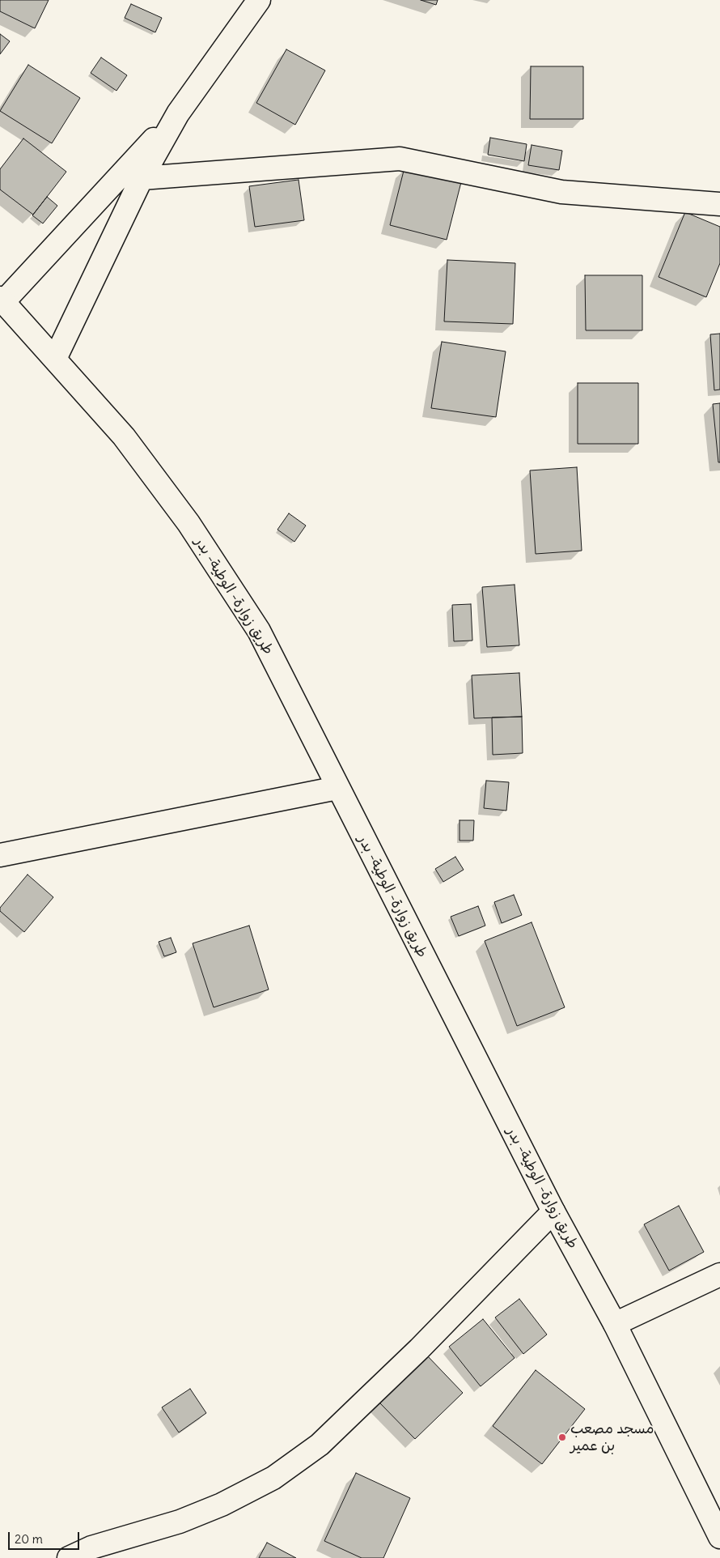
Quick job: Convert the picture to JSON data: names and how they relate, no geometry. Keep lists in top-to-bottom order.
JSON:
{
  "streets": {
    "main road": ["طريق زوارة- الوطية- بدر"]
  },
  "places": ["مسجد مصعب بن عمير"],
  "scale_bar": "20 m"
}
